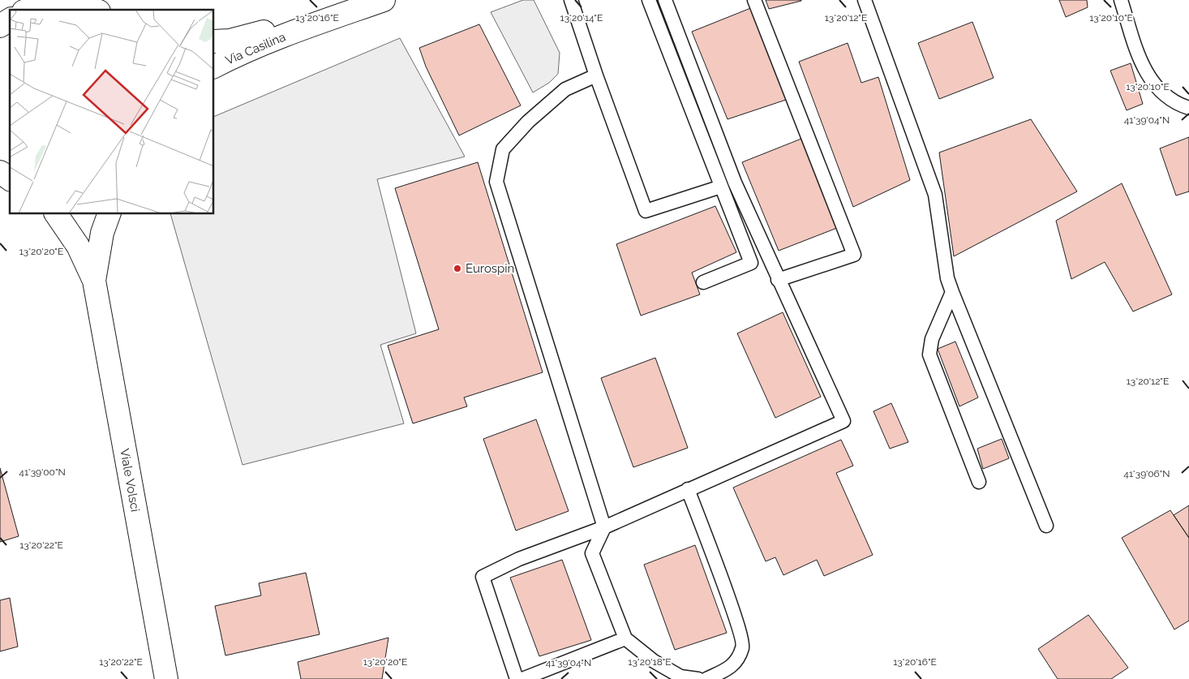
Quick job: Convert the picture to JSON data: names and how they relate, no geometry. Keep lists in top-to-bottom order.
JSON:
{
  "streets": {
    "main road": ["Via Casilina", "Viale Volsci"]
  },
  "places": ["Eurospin"],
  "coordinates": [
    "13°20'16\"E",
    "13°20'14\"E",
    "13°20'12\"E",
    "13°20'10\"E",
    "41°39'04\"N",
    "13°20'20\"E",
    "41°39'00\"N",
    "41°39'06\"N",
    "13°20'22\"E",
    "13°20'18\"E"
  ]
}
